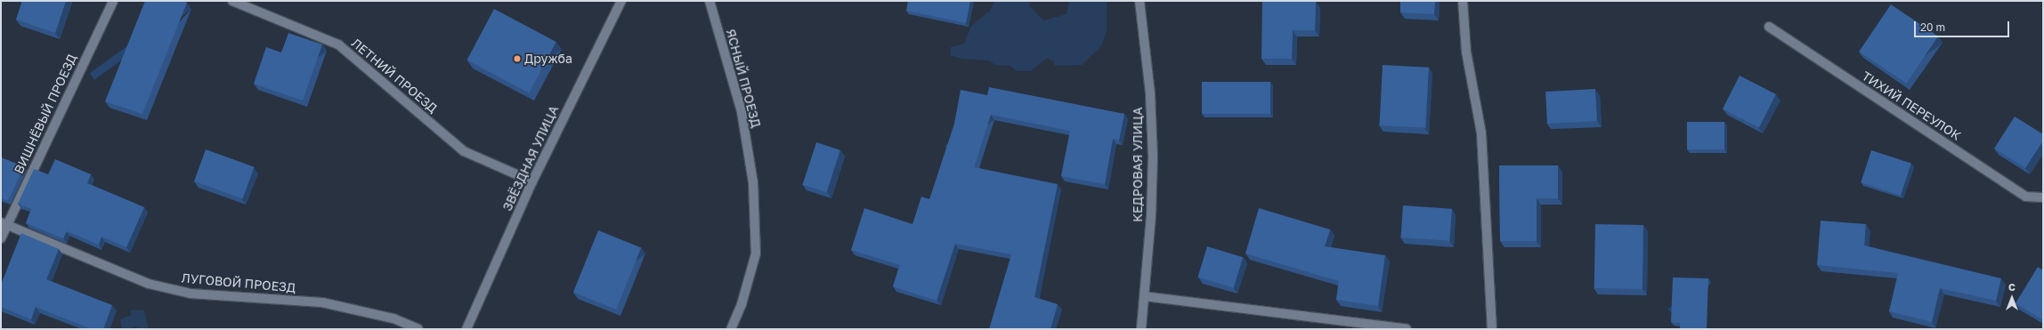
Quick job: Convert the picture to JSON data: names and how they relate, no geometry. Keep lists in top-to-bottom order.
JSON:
{
  "streets": {
    "street": [
      "ЛЕТНИЙ ПРОЕЗД",
      "ЯСНЫЙ ПРОЕЗД",
      "ТИХИЙ ПЕРЕУЛОК",
      "ВИШНЁВЫЙ ПРОЕЗД",
      "ЗВЁЗДНАЯ УЛИЦА",
      "КЕДРОВАЯ УЛИЦА",
      "ЛУГОВОЙ ПРОЕЗД"
    ]
  },
  "crossings": [
    ["ЛЕТНИЙ ПРОЕЗД", "ЗВЁЗДНАЯ УЛИЦА"],
    ["ВИШНЁВЫЙ ПРОЕЗД", "ЛУГОВОЙ ПРОЕЗД"]
  ],
  "places": ["Дружба"],
  "scale_bar": "20 m",
  "north": "top"
}
